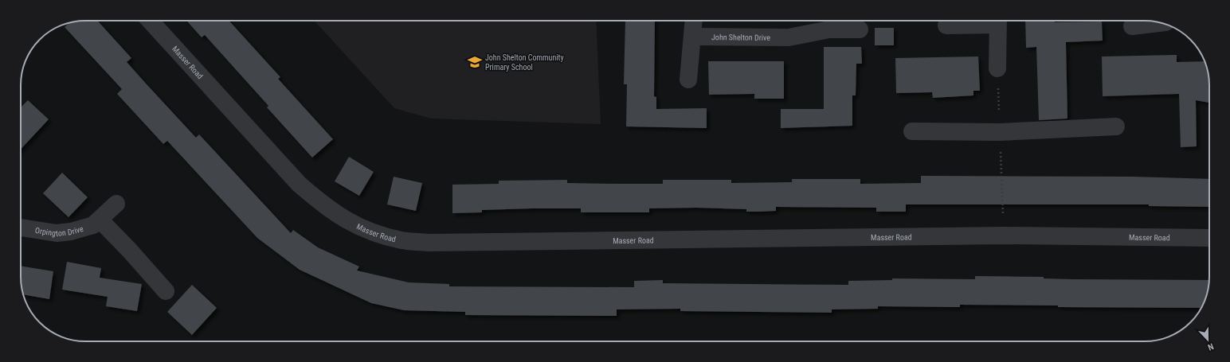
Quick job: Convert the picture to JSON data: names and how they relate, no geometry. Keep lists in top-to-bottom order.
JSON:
{
  "streets": {
    "street": ["John Shelton Drive", "Masser Road", "Orpington Drive"]
  },
  "places": {
    "school or university": ["John Shelton Community Primary School"]
  },
  "north": "bottom"
}
